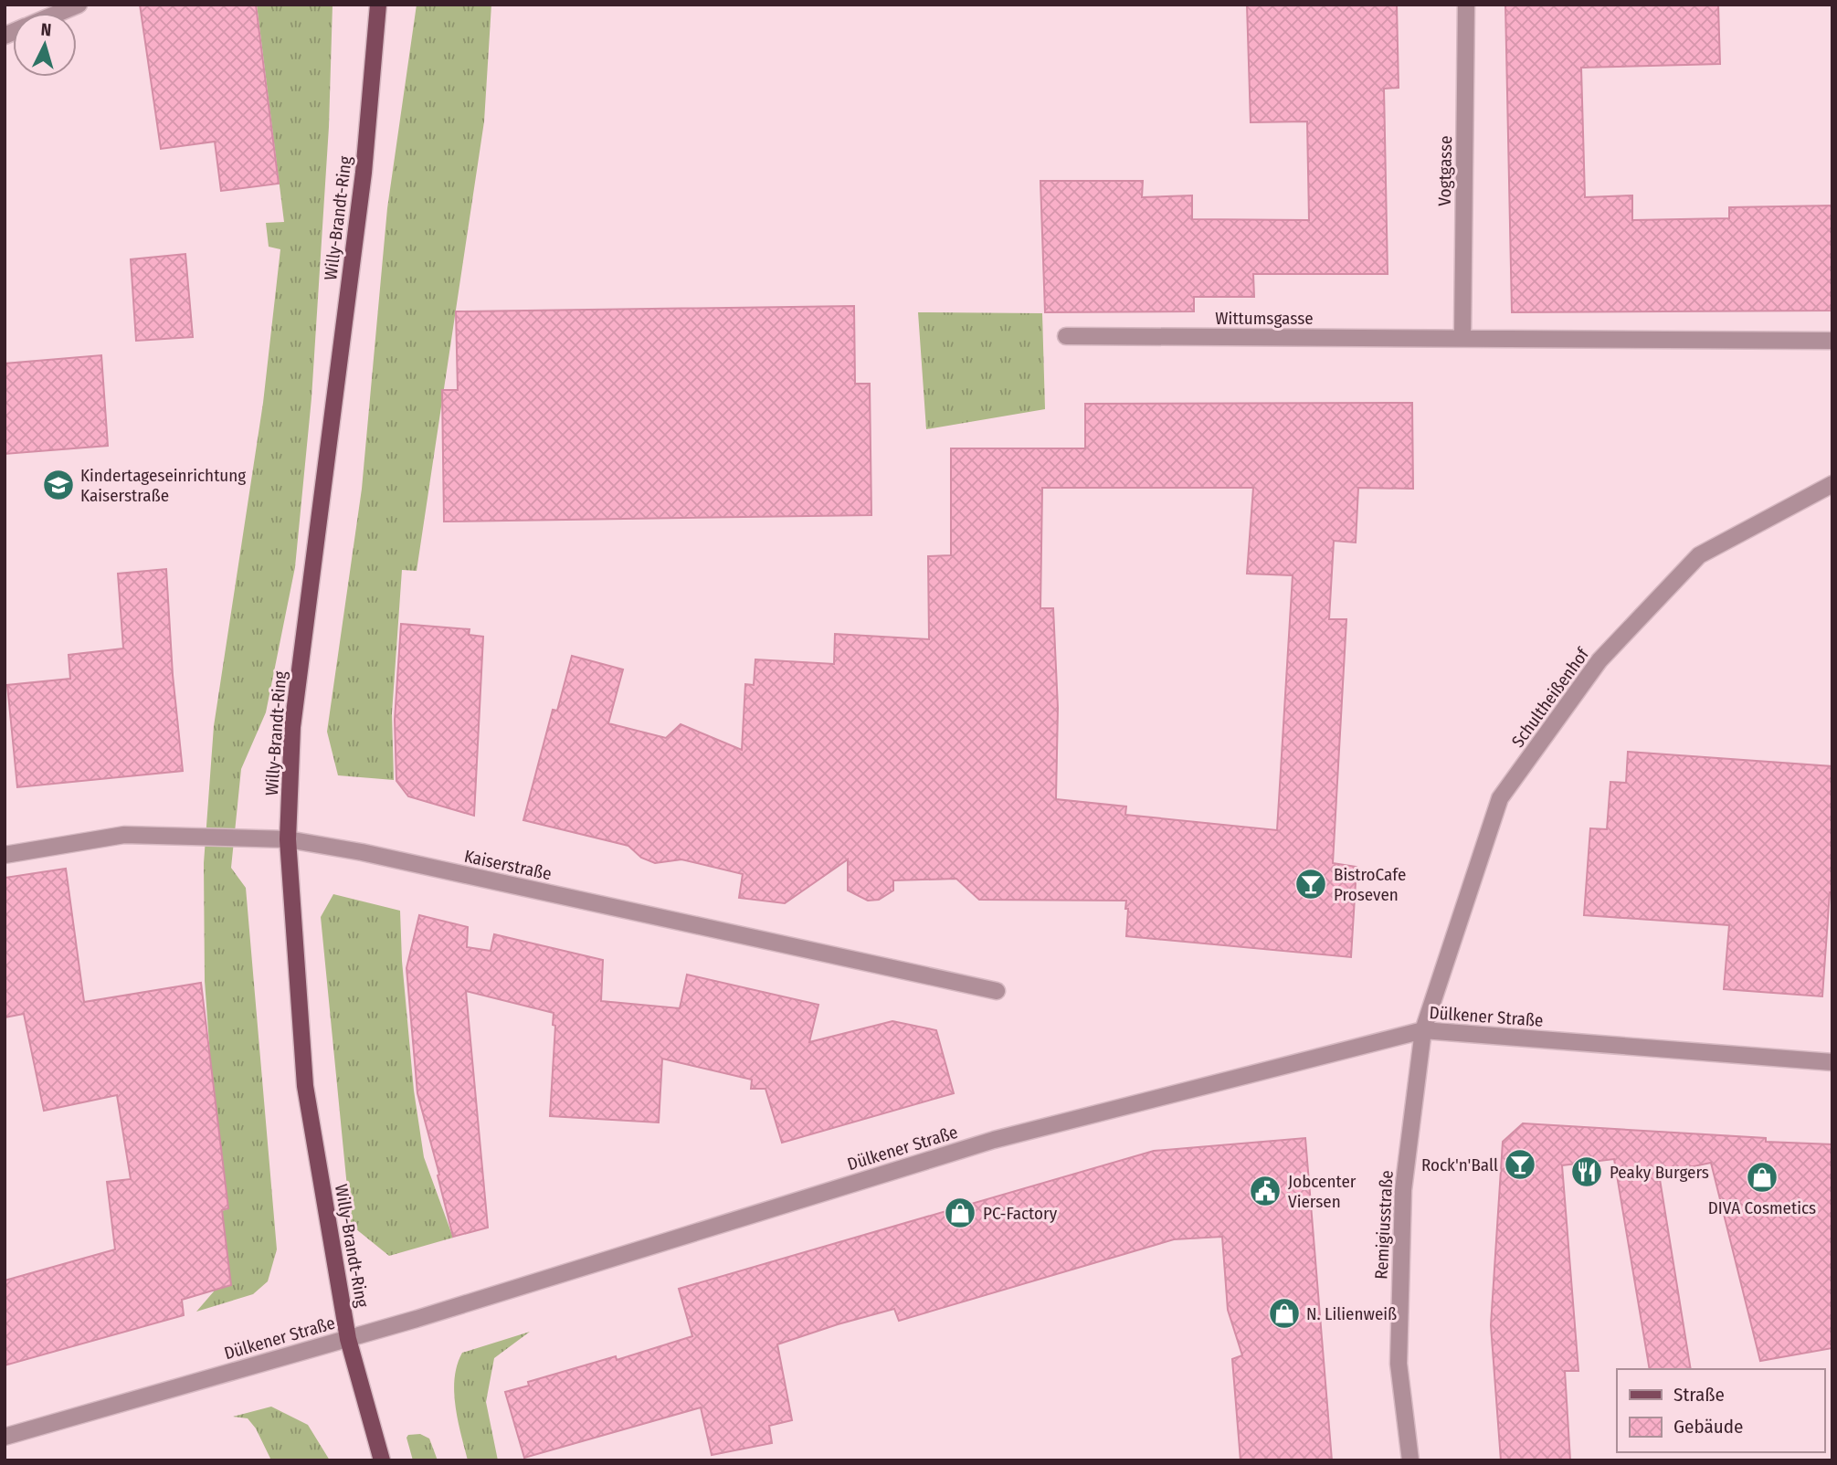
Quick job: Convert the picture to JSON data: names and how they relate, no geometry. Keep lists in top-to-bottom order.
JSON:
{
  "streets": {
    "main road": ["Willy-Brandt-Ring"],
    "street": [
      "Vogtgasse",
      "Wittumsgasse",
      "Schultheißenhof",
      "Kaiserstraße",
      "Dülkener Straße",
      "Remigiusstraße"
    ]
  },
  "crossings": [
    ["Vogtgasse", "Wittumsgasse"],
    ["Willy-Brandt-Ring", "Kaiserstraße"],
    ["Willy-Brandt-Ring", "Dülkener Straße"],
    ["Schultheißenhof", "Dülkener Straße"],
    ["Schultheißenhof", "Remigiusstraße"],
    ["Dülkener Straße", "Remigiusstraße"]
  ],
  "places": {
    "school or university": ["Kindertageseinrichtung Kaiserstraße"],
    "bar": ["BistroCafe Proseven", "Rock'n'Ball"],
    "restaurant": ["Peaky Burgers"],
    "shop": ["DIVA Cosmetics", "PC-Factory", "N. Lilienweiß"],
    "public building": ["Jobcenter Viersen"]
  },
  "legend": ["Straße", "Gebäude"],
  "north": "top"
}
